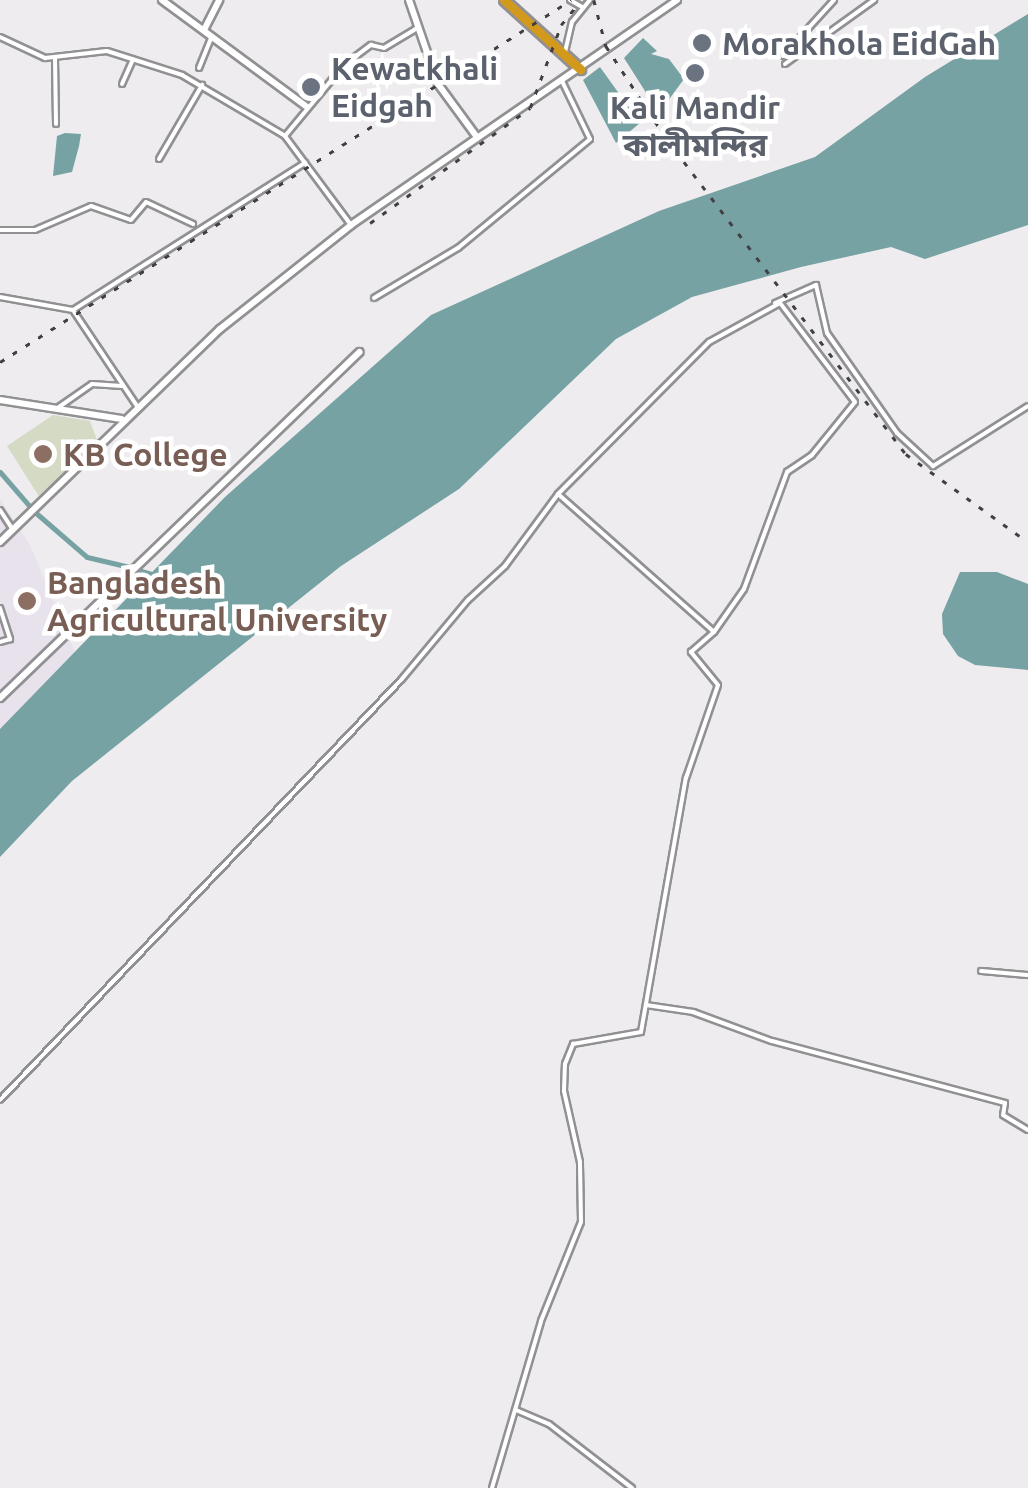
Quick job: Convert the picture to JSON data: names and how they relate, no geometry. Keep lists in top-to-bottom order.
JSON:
{
  "places": [
    "Morakhola EidGah",
    "Kali Mandir কালীমন্দির",
    "Kewatkhali Eidgah",
    "KB College",
    "Bangladesh Agricultural University"
  ]
}
